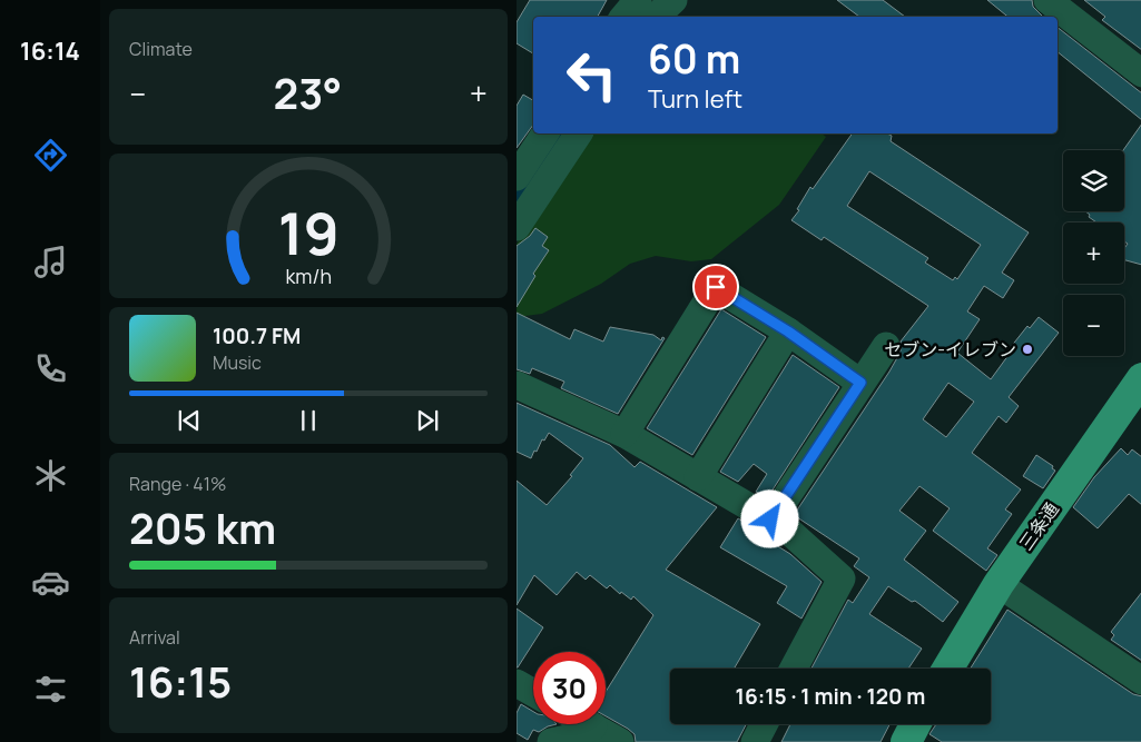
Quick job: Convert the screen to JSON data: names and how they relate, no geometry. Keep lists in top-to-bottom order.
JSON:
{
  "streets": {
    "main road": ["三条通"]
  },
  "places": ["セブン-イレブン"],
  "page": {
    "tabs": "16:14",
    "tile": [
      "Climate",
      ["Range · 41%", "205 km"],
      ["Arrival", "16:15"]
    ],
    "turn": ["60 m", "Turn left"],
    "heat": ["−", "23°", "+"],
    "map_buttons": ["+", "−"],
    "song": ["100.7 FM", "Music"],
    "limit": "30",
    "trip": "16:15 · 1 min · 120 m",
    "gauge": ["19", "km/h"]
  }
}
